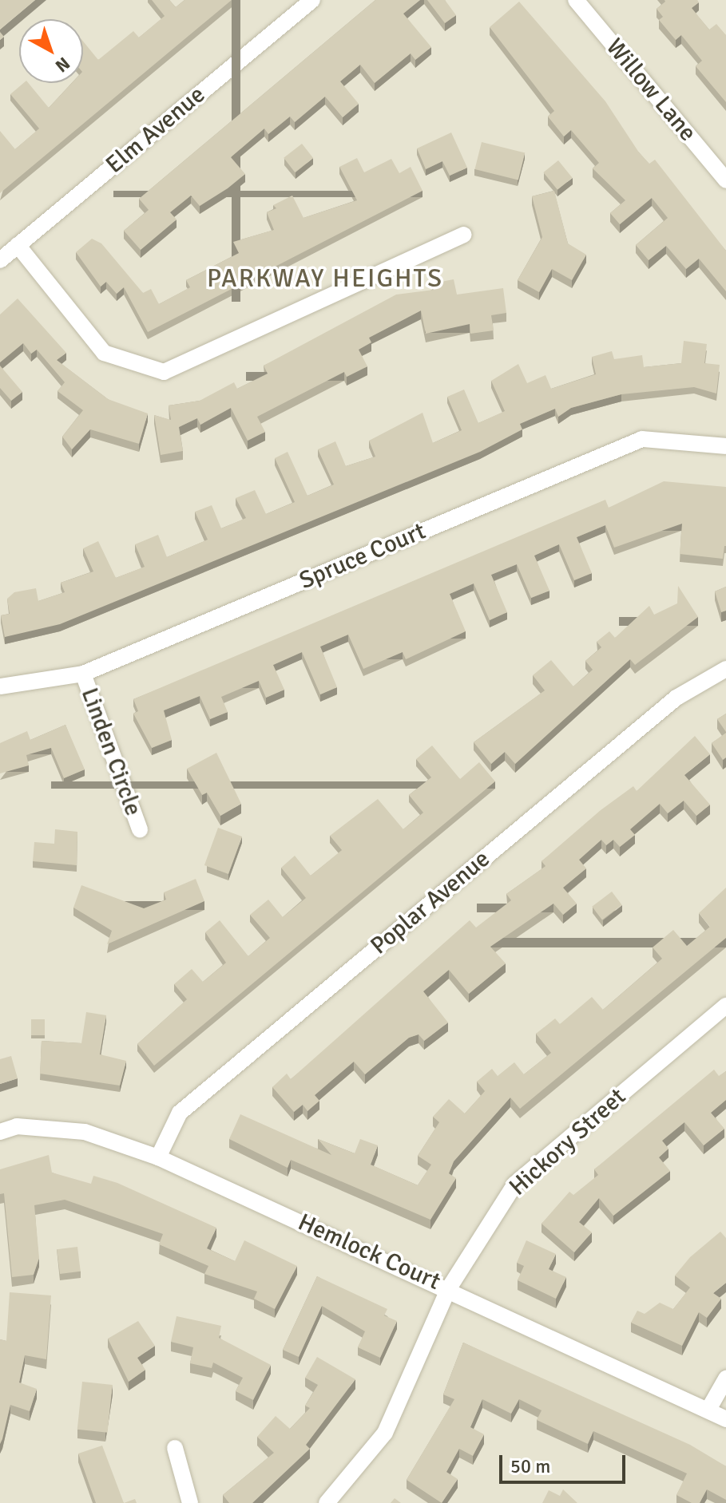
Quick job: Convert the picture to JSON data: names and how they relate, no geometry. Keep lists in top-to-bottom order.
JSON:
{
  "streets": {
    "street": [
      "Willow Lane",
      "Elm Avenue",
      "Spruce Court",
      "Linden Circle",
      "Poplar Avenue",
      "Hickory Street",
      "Hemlock Court"
    ]
  },
  "crossings": [
    ["Spruce Court", "Linden Circle"],
    ["Poplar Avenue", "Hemlock Court"],
    ["Hickory Street", "Hemlock Court"]
  ],
  "districts": ["PARKWAY HEIGHTS"],
  "scale_bar": "50 m",
  "north": "bottom right"
}
